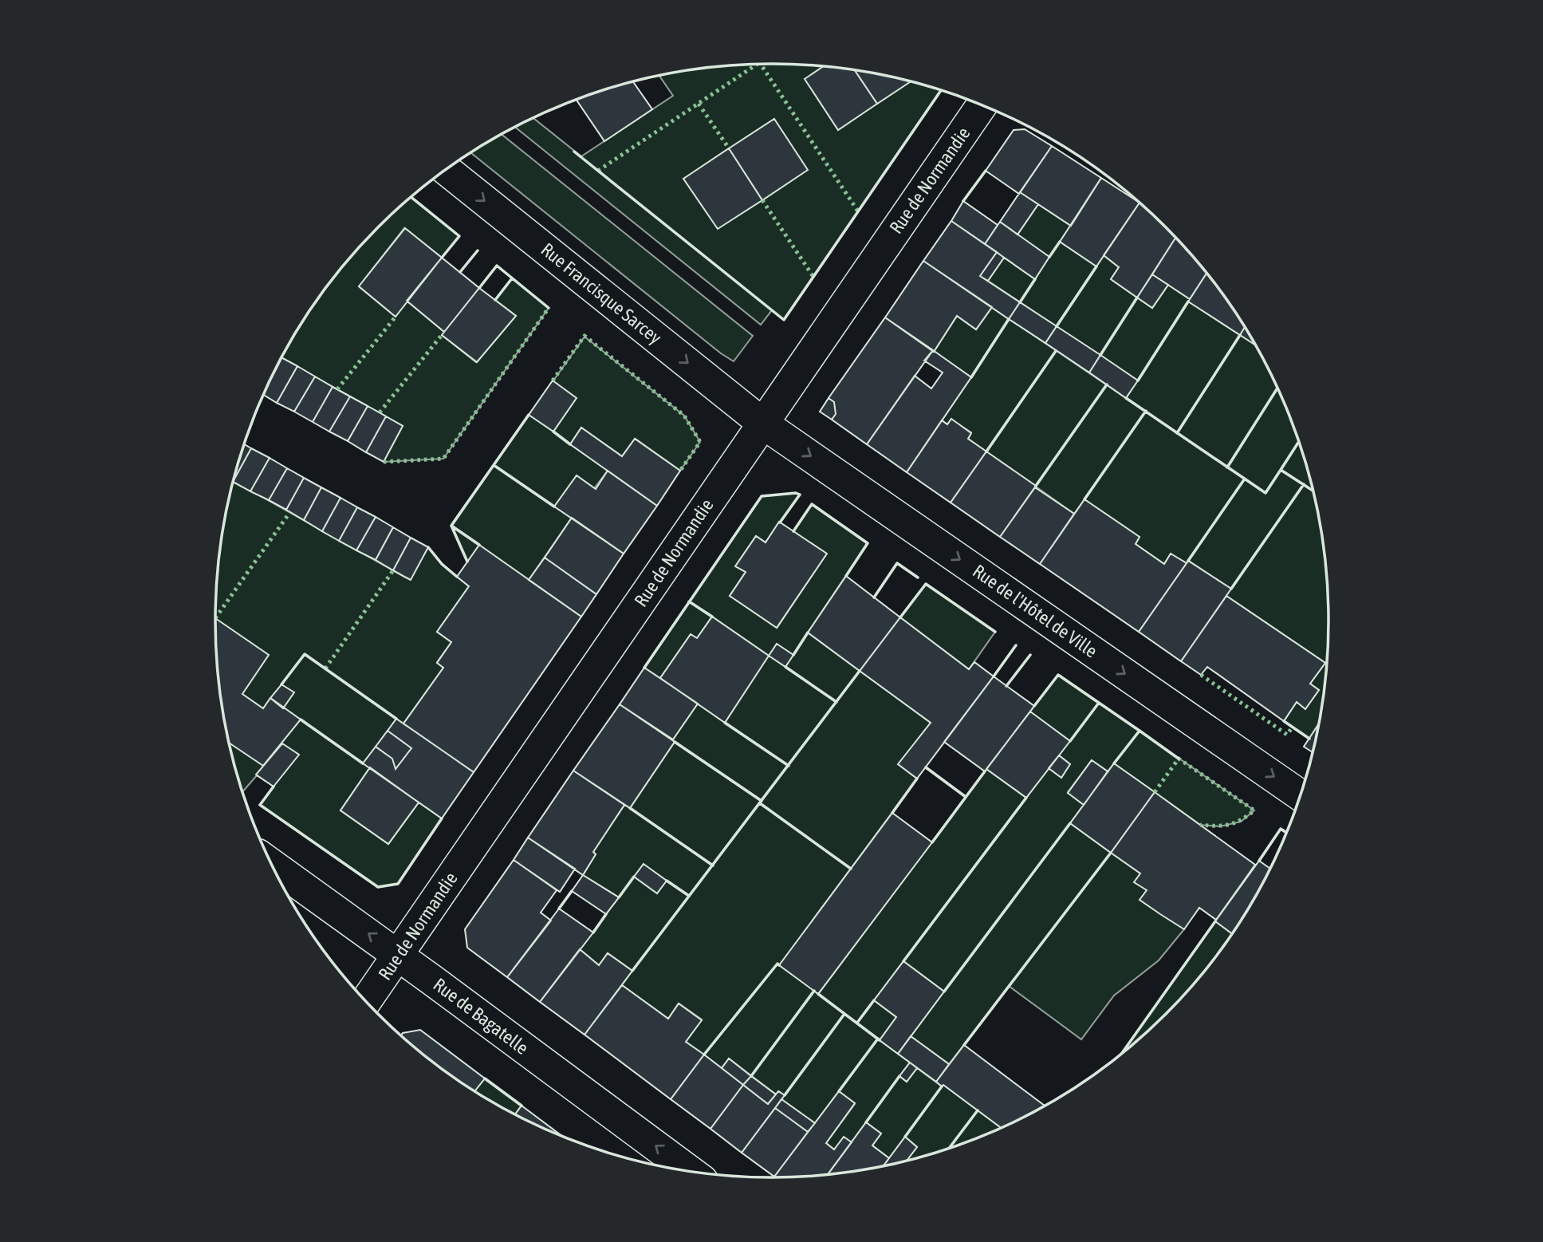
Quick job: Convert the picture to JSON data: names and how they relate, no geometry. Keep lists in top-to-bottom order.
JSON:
{
  "streets": {
    "street": [
      "Rue de Normandie",
      "Rue Francisque Sarcey",
      "Rue de l'Hôtel de Ville",
      "Rue de Bagatelle"
    ]
  },
  "crossings": [
    ["Rue de Normandie", "Rue Francisque Sarcey"],
    ["Rue de Normandie", "Rue de l'Hôtel de Ville"],
    ["Rue de Normandie", "Rue de Bagatelle"],
    ["Rue Francisque Sarcey", "Rue de l'Hôtel de Ville"]
  ],
  "one_way": ["Rue Francisque Sarcey", "Rue de l'Hôtel de Ville", "Rue de Bagatelle"]
}
